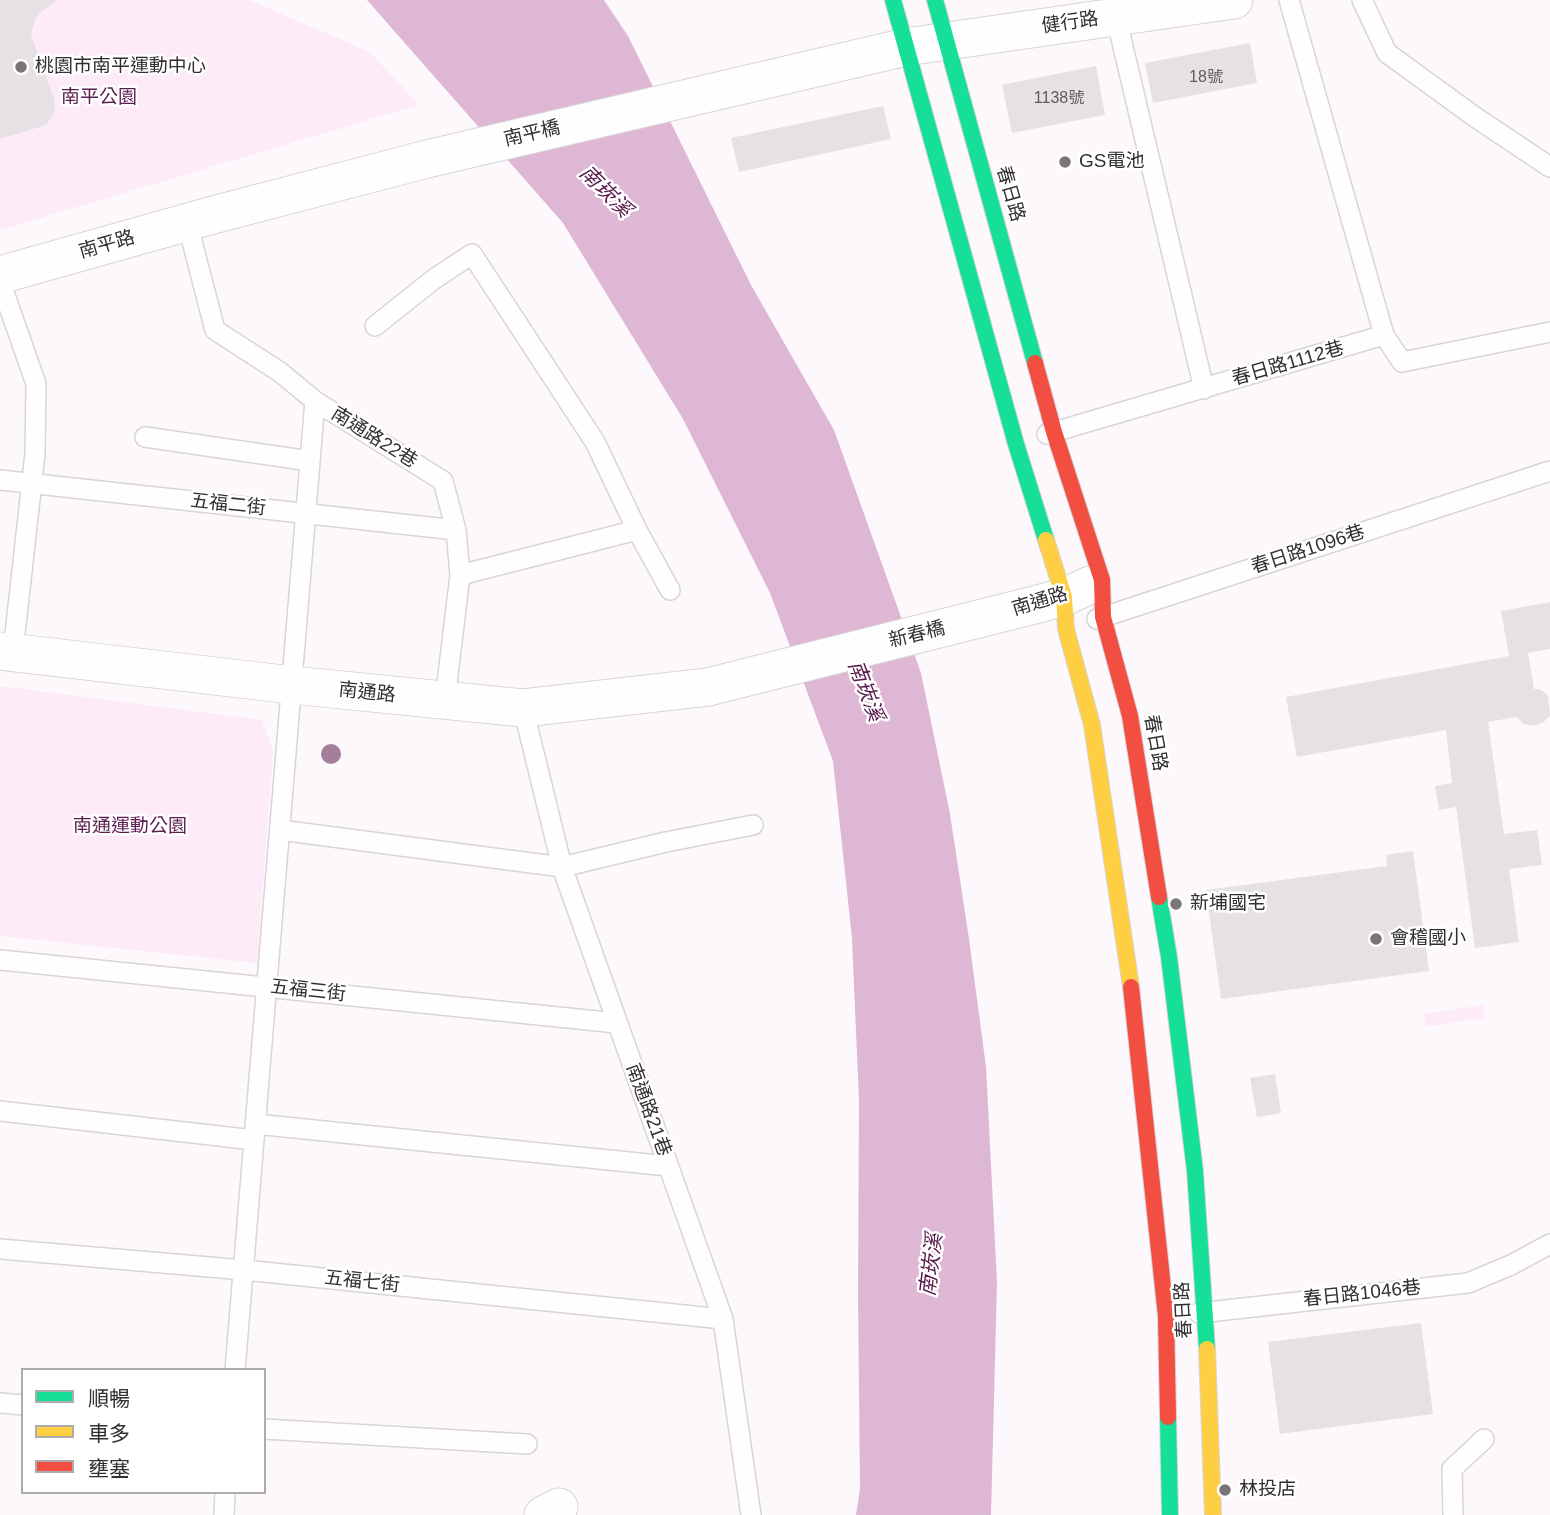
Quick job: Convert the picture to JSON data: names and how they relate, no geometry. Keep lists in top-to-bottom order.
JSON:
{
  "streets": {
    "main road": ["春日路"],
    "street": [
      "健行路",
      "南平橋",
      "南平路",
      "南通路",
      "新春橋"
    ],
    "lane": [
      "春日路1112巷",
      "南通路22巷",
      "五福二街",
      "春日路1096巷",
      "五福三街",
      "南通路21巷",
      "五福七街",
      "春日路1046巷"
    ]
  },
  "crossings": [
    ["健行路", "南平橋"],
    ["健行路", "春日路"],
    ["南平橋", "春日路"],
    ["南平橋", "南平路"],
    ["南平橋", "南通路22巷"],
    ["春日路", "春日路1112巷"],
    ["春日路", "春日路1096巷"],
    ["春日路", "南通路"],
    ["春日路", "春日路1046巷"],
    ["南平路", "南通路22巷"],
    ["南通路22巷", "五福二街"],
    ["南通路22巷", "南通路"],
    ["春日路1096巷", "南通路"],
    ["南通路", "新春橋"],
    ["南通路", "南通路21巷"],
    ["五福三街", "南通路21巷"],
    ["南通路21巷", "五福七街"]
  ],
  "water": ["南崁溪"],
  "parks": ["南平公園", "南通運動公園"],
  "places": [
    "桃園市南平運動中心",
    "GS電池",
    "新埔國宅",
    "會稽國小",
    "林投店"
  ],
  "house_numbers": ["18號", "1138號"],
  "legend": ["順暢", "車多", "壅塞"]
}
